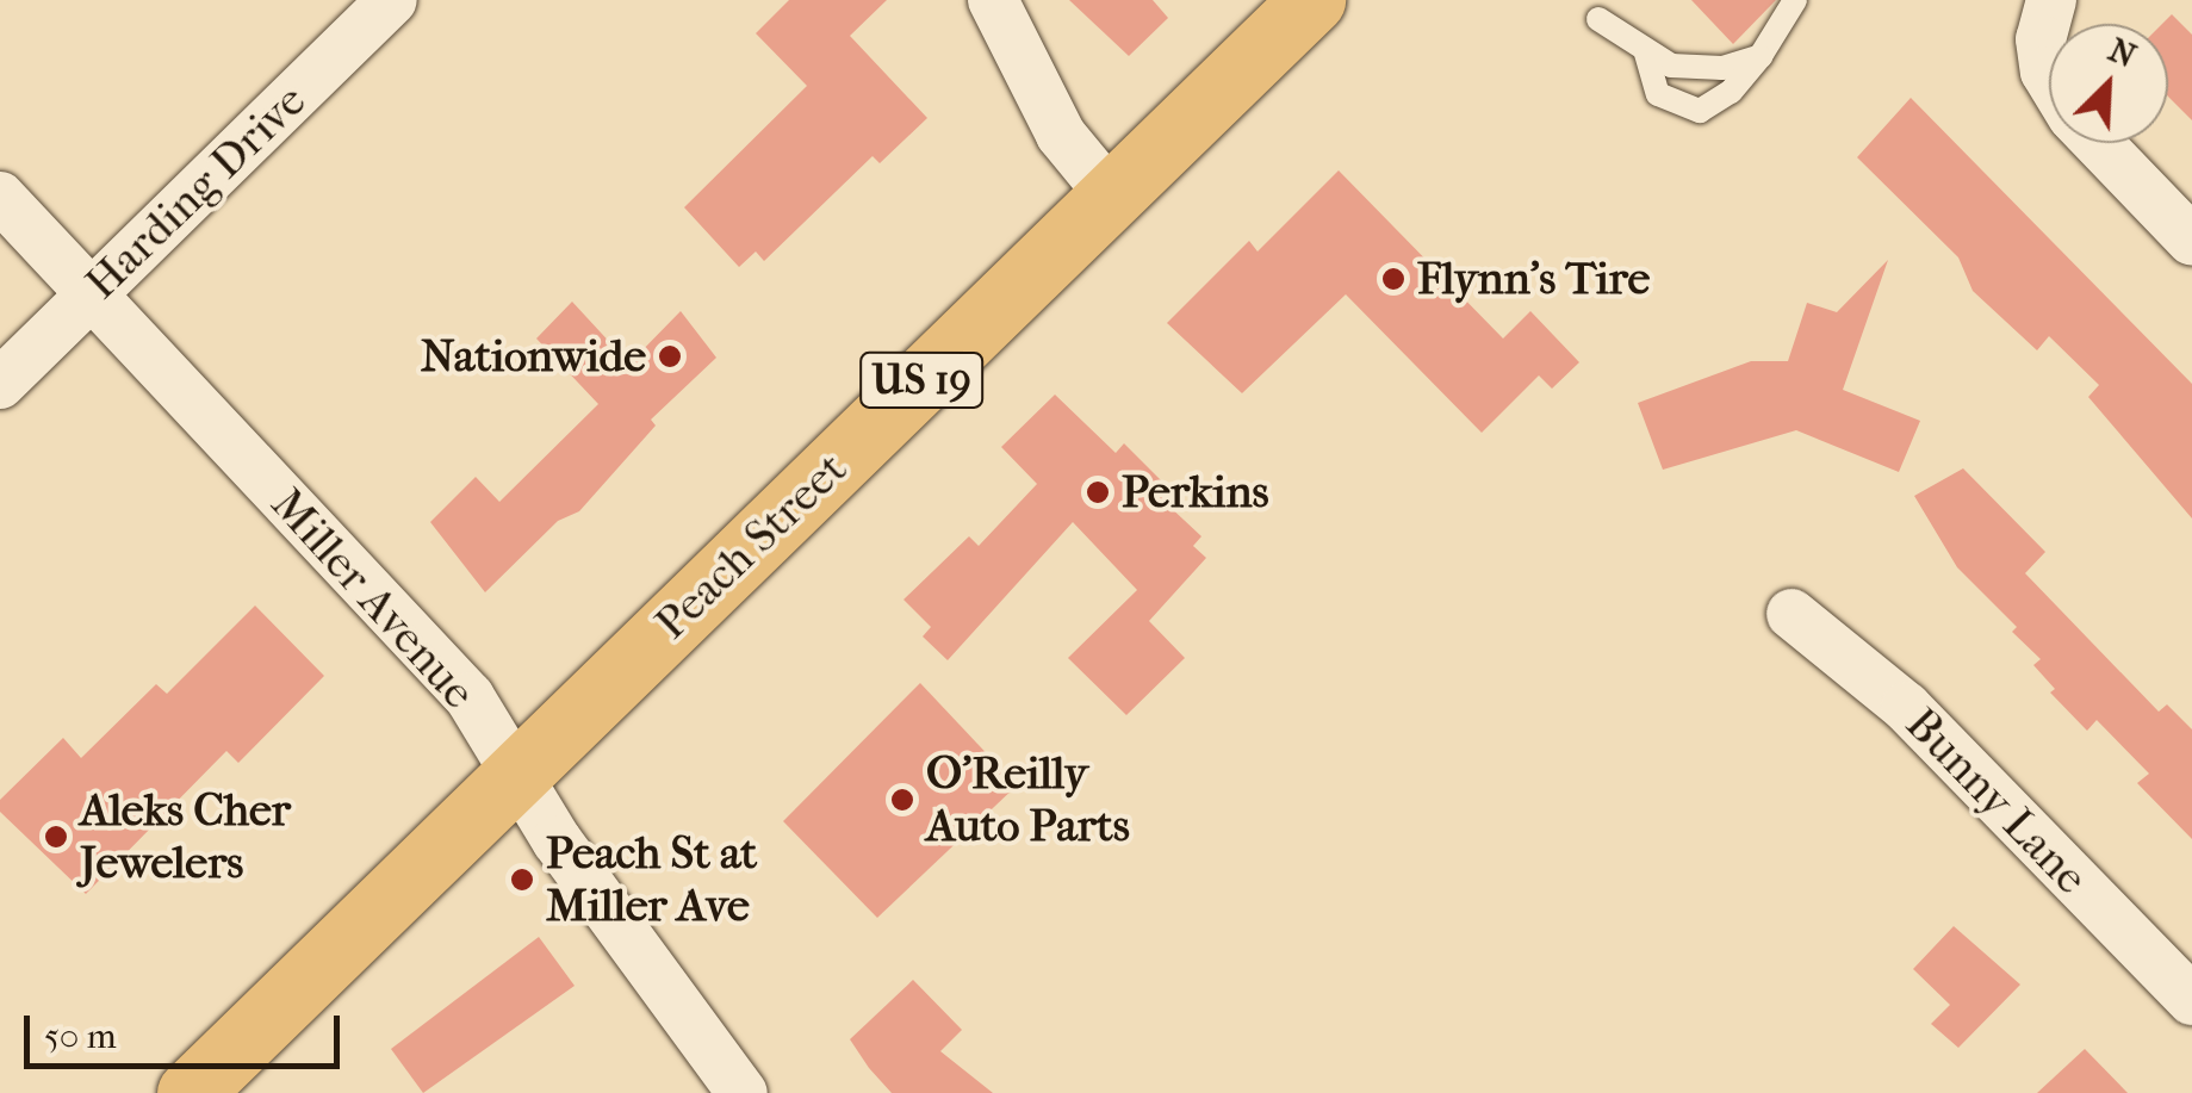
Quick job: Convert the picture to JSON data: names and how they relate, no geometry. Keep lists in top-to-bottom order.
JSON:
{
  "streets": {
    "main road": ["US 19", "Peach Street"],
    "street": ["Harding Drive", "Miller Avenue", "Bunny Lane"]
  },
  "crossings": [
    ["Harding Drive", "Miller Avenue"],
    ["Peach Street", "Miller Avenue"]
  ],
  "places": [
    "Flynn's Tire",
    "Nationwide",
    "Perkins",
    "O'Reilly Auto Parts",
    "Aleks Cher Jewelers",
    "Peach St at Miller Ave"
  ],
  "scale_bar": "50 m",
  "north": "top right"
}
